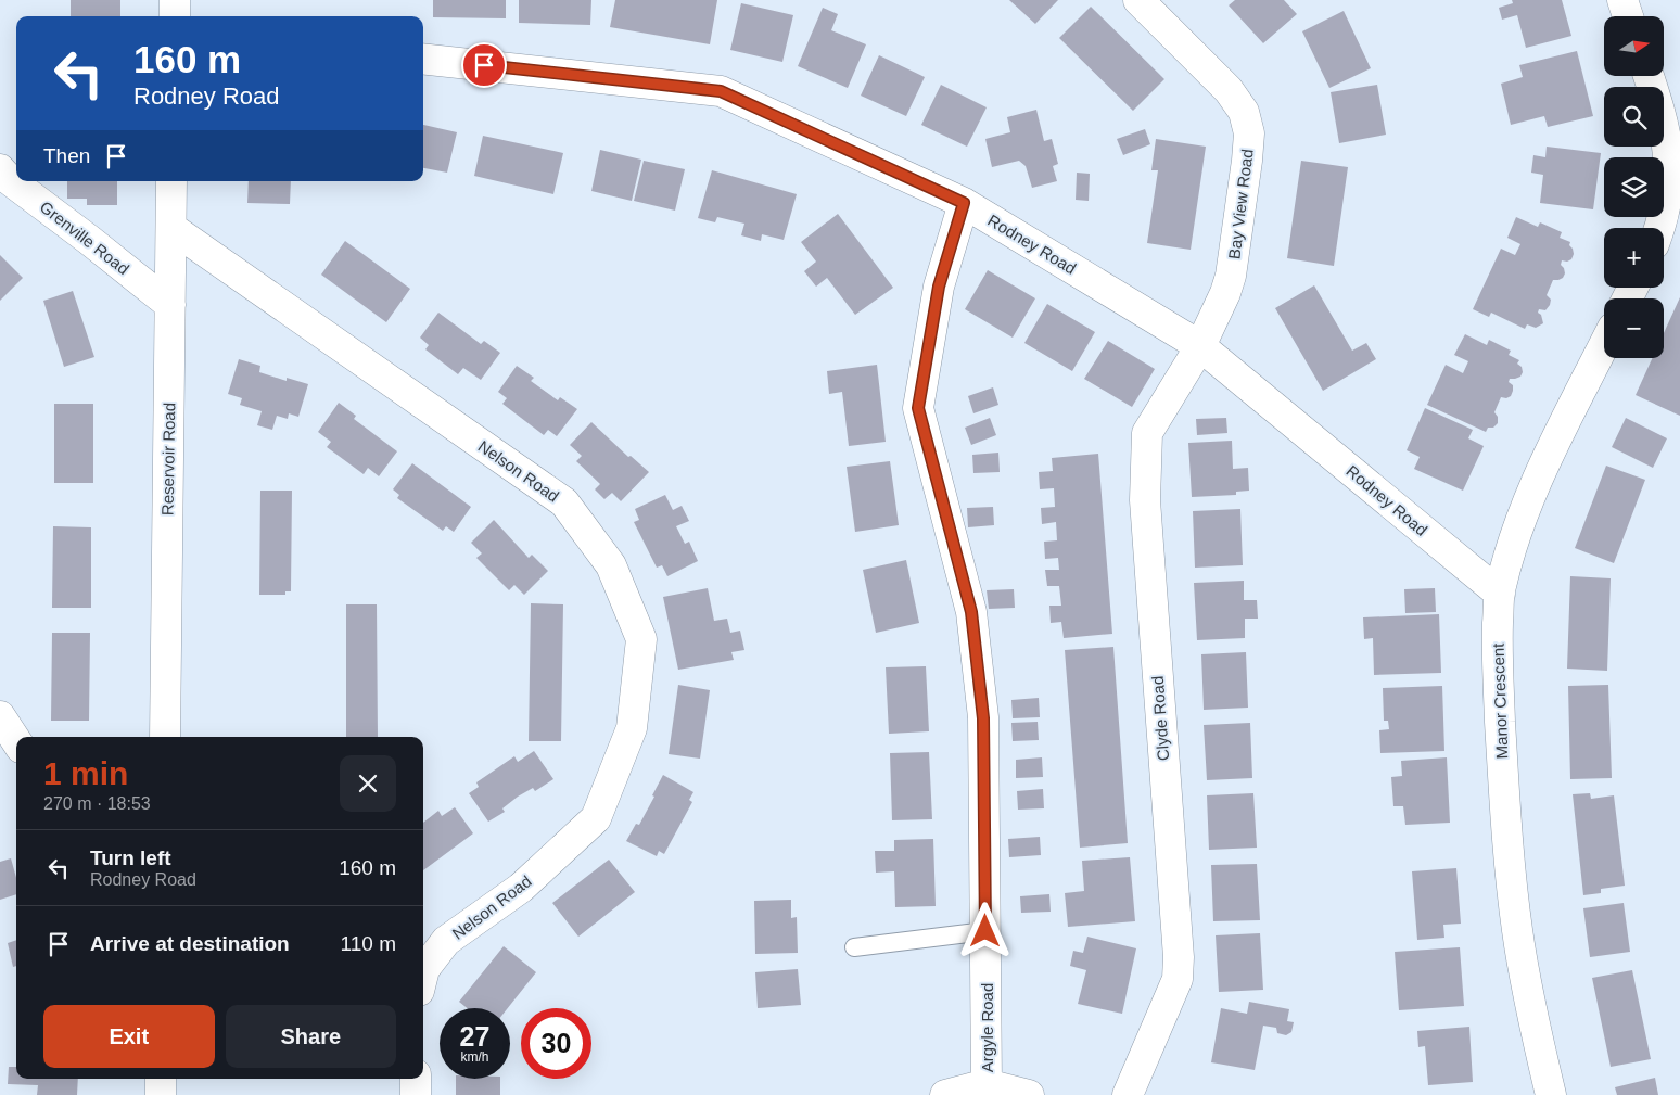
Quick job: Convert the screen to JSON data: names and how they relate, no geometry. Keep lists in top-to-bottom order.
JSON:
{
  "streets": {
    "street": [
      "Bay View Road",
      "Grenville Road",
      "Rodney Road",
      "Reservoir Road",
      "Nelson Road",
      "Manor Crescent",
      "Clyde Road",
      "Argyle Road"
    ]
  },
  "crossings": [
    ["Bay View Road", "Rodney Road"],
    ["Bay View Road", "Clyde Road"],
    ["Grenville Road", "Reservoir Road"],
    ["Rodney Road", "Manor Crescent"],
    ["Rodney Road", "Clyde Road"],
    ["Rodney Road", "Argyle Road"],
    ["Reservoir Road", "Nelson Road"]
  ],
  "north": "right",
  "page": {
    "map_buttons": ["+", "−"],
    "turn": ["160 m", "Rodney Road"],
    "then": "Then",
    "heading": ["1 min", "270 m · 18:53"],
    "list": [
      {
        "name": "Turn left",
        "note": "Rodney Road",
        "value": "160 m"
      },
      {
        "name": "Arrive at destination",
        "value": "110 m"
      }
    ],
    "buttons": ["Exit", "Share"],
    "speed": "27 km/h",
    "limit": "30"
  }
}
